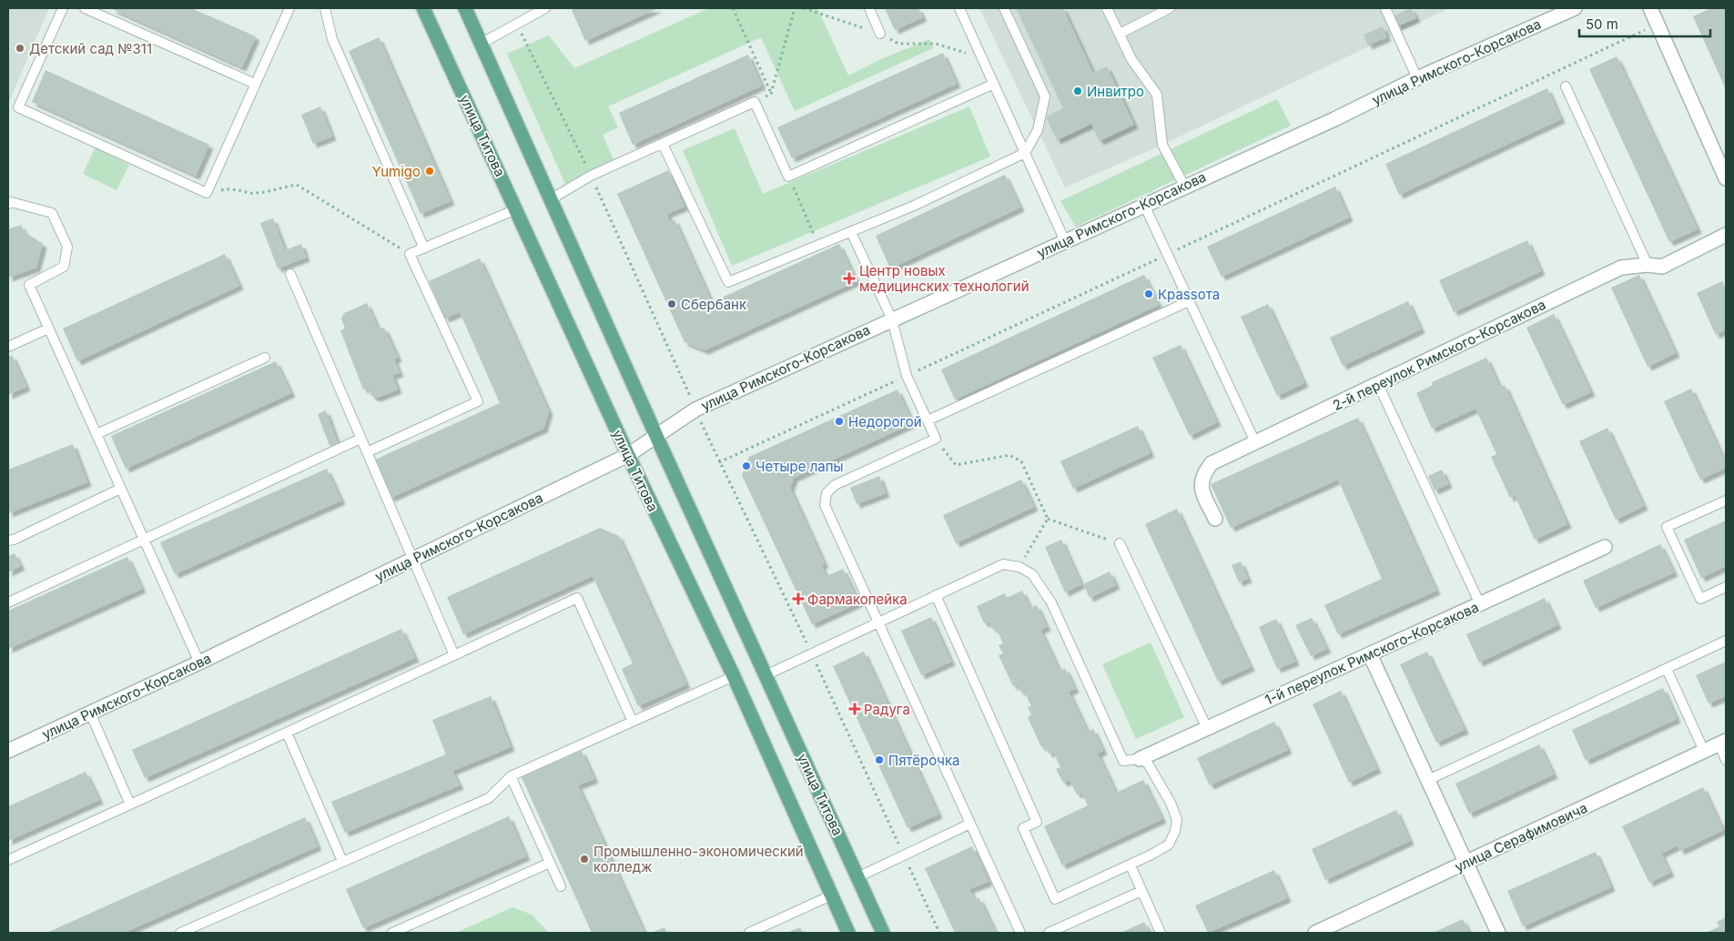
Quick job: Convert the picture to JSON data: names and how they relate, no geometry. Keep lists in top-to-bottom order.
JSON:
{
  "streets": {
    "main road": ["улица Титова"],
    "street": [
      "улица Римского-Корсакова",
      "2-й переулок Римского-Корсакова",
      "1-й переулок Римского-Корсакова",
      "улица Серафимовича"
    ]
  },
  "crossings": [
    ["улица Римского-Корсакова", "улица Титова"]
  ],
  "places": {
    "other": [
      "Детский сад №311",
      "Инвитро",
      "Yumigo",
      "Краssота",
      "Сбербанк",
      "Недорогой",
      "Четыре лапы",
      "Пятёрочка",
      "Промышленно-экономический колледж"
    ],
    "health": ["Центр новых медицинских технологий", "Фармакопейка", "Радуга"]
  },
  "scale_bar": "50 m"
}
